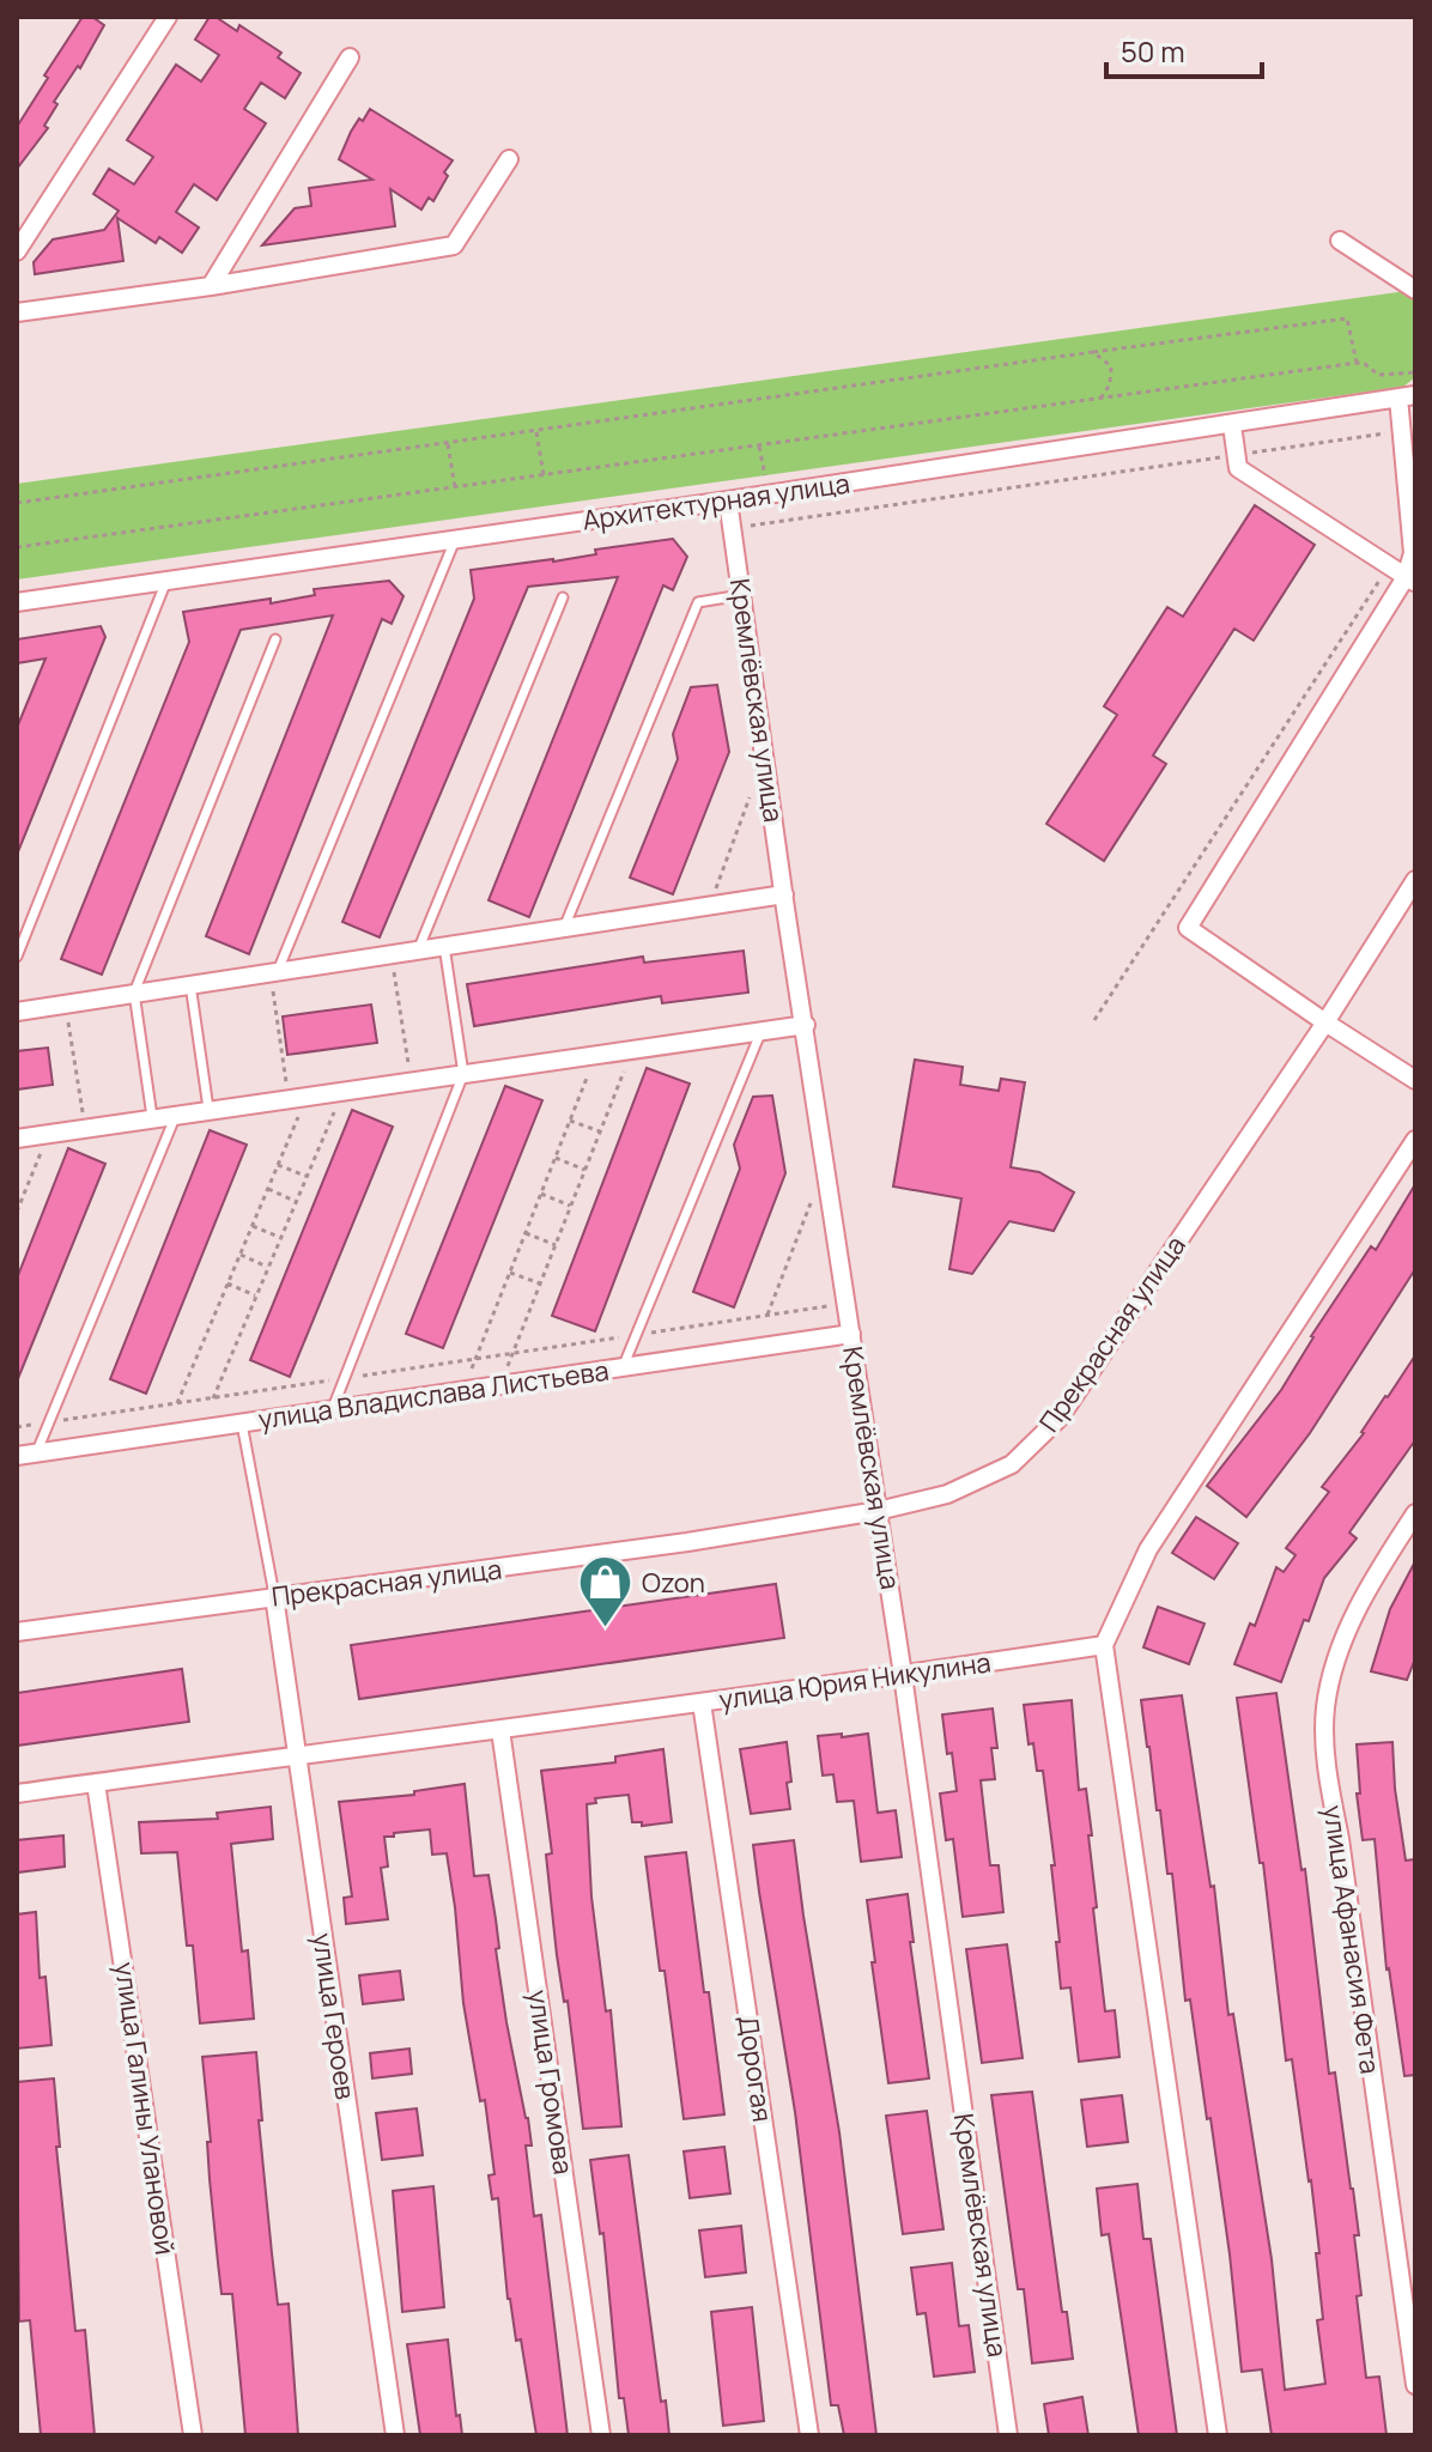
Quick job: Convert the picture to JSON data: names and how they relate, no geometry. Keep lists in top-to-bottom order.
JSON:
{
  "streets": {
    "street": [
      "Архитектурная улица",
      "Кремлёвская улица",
      "Прекрасная улица",
      "улица Владислава Листьева",
      "улица Юрия Никулина",
      "улица Афанасия Фета",
      "улица Героев",
      "Дорогая",
      "улица Громова",
      "улица Галины Улановой"
    ]
  },
  "crossings": [
    ["Архитектурная улица", "Кремлёвская улица"],
    ["Кремлёвская улица", "Прекрасная улица"],
    ["Кремлёвская улица", "улица Владислава Листьева"],
    ["Кремлёвская улица", "улица Юрия Никулина"],
    ["Прекрасная улица", "улица Героев"],
    ["улица Юрия Никулина", "улица Героев"],
    ["улица Юрия Никулина", "Дорогая"],
    ["улица Юрия Никулина", "улица Громова"],
    ["улица Юрия Никулина", "улица Галины Улановой"]
  ],
  "places": {
    "shop": ["Ozon"]
  },
  "scale_bar": "50 m"
}
